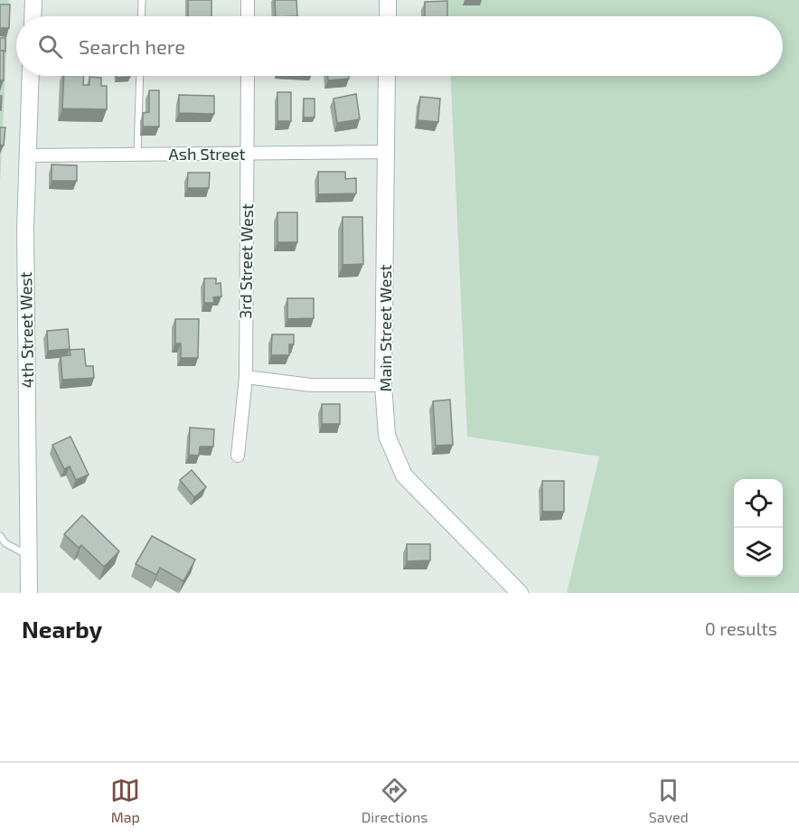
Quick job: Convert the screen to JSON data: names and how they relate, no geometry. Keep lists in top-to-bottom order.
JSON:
{
  "streets": {
    "street": [
      "Ash Street",
      "3rd Street West",
      "Main Street West",
      "4th Street West"
    ]
  },
  "crossings": [
    ["Ash Street", "3rd Street West"],
    ["Ash Street", "Main Street West"],
    ["Ash Street", "4th Street West"]
  ],
  "page": {
    "search": "Search here",
    "heading": ["Nearby", "0 results"],
    "nav": ["Map", "Directions", "Saved"]
  }
}
